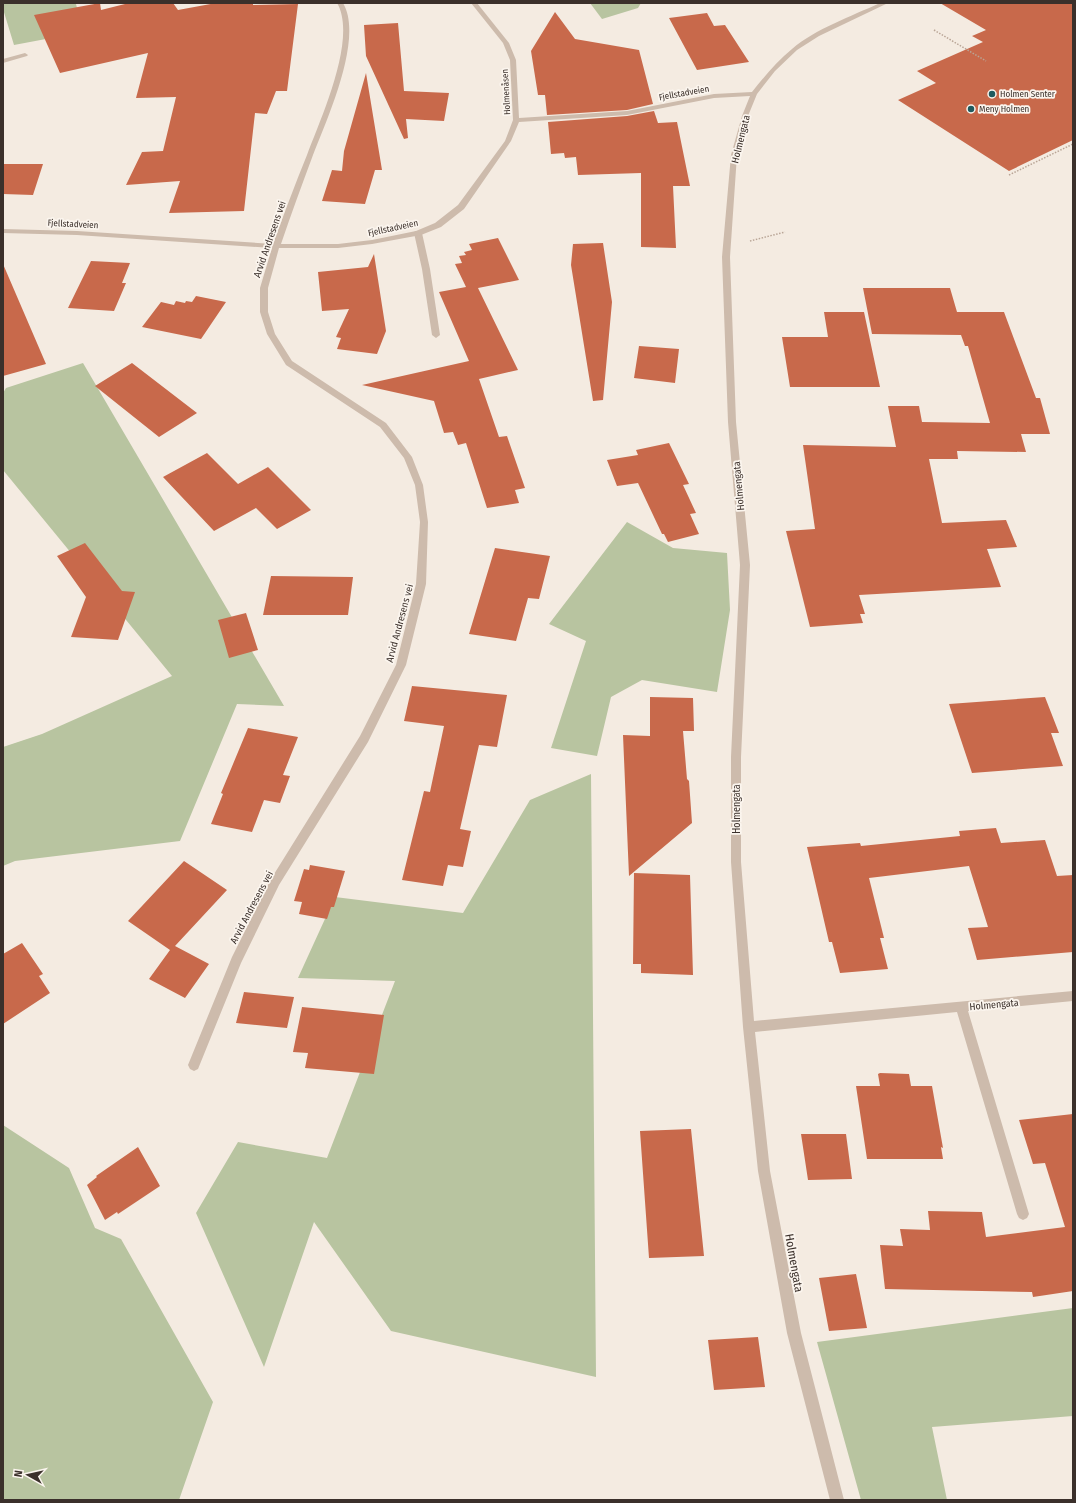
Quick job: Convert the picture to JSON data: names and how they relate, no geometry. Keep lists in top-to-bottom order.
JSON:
{
  "streets": {
    "street": [
      "Holmenåsen",
      "Fjellstadveien",
      "Holmengata",
      "Arvid Andresens vei"
    ]
  },
  "crossings": [
    ["Holmenåsen", "Fjellstadveien"],
    ["Fjellstadveien", "Holmengata"],
    ["Fjellstadveien", "Arvid Andresens vei"]
  ],
  "places": ["Holmen Senter", "Meny Holmen"],
  "north": "left"
}
